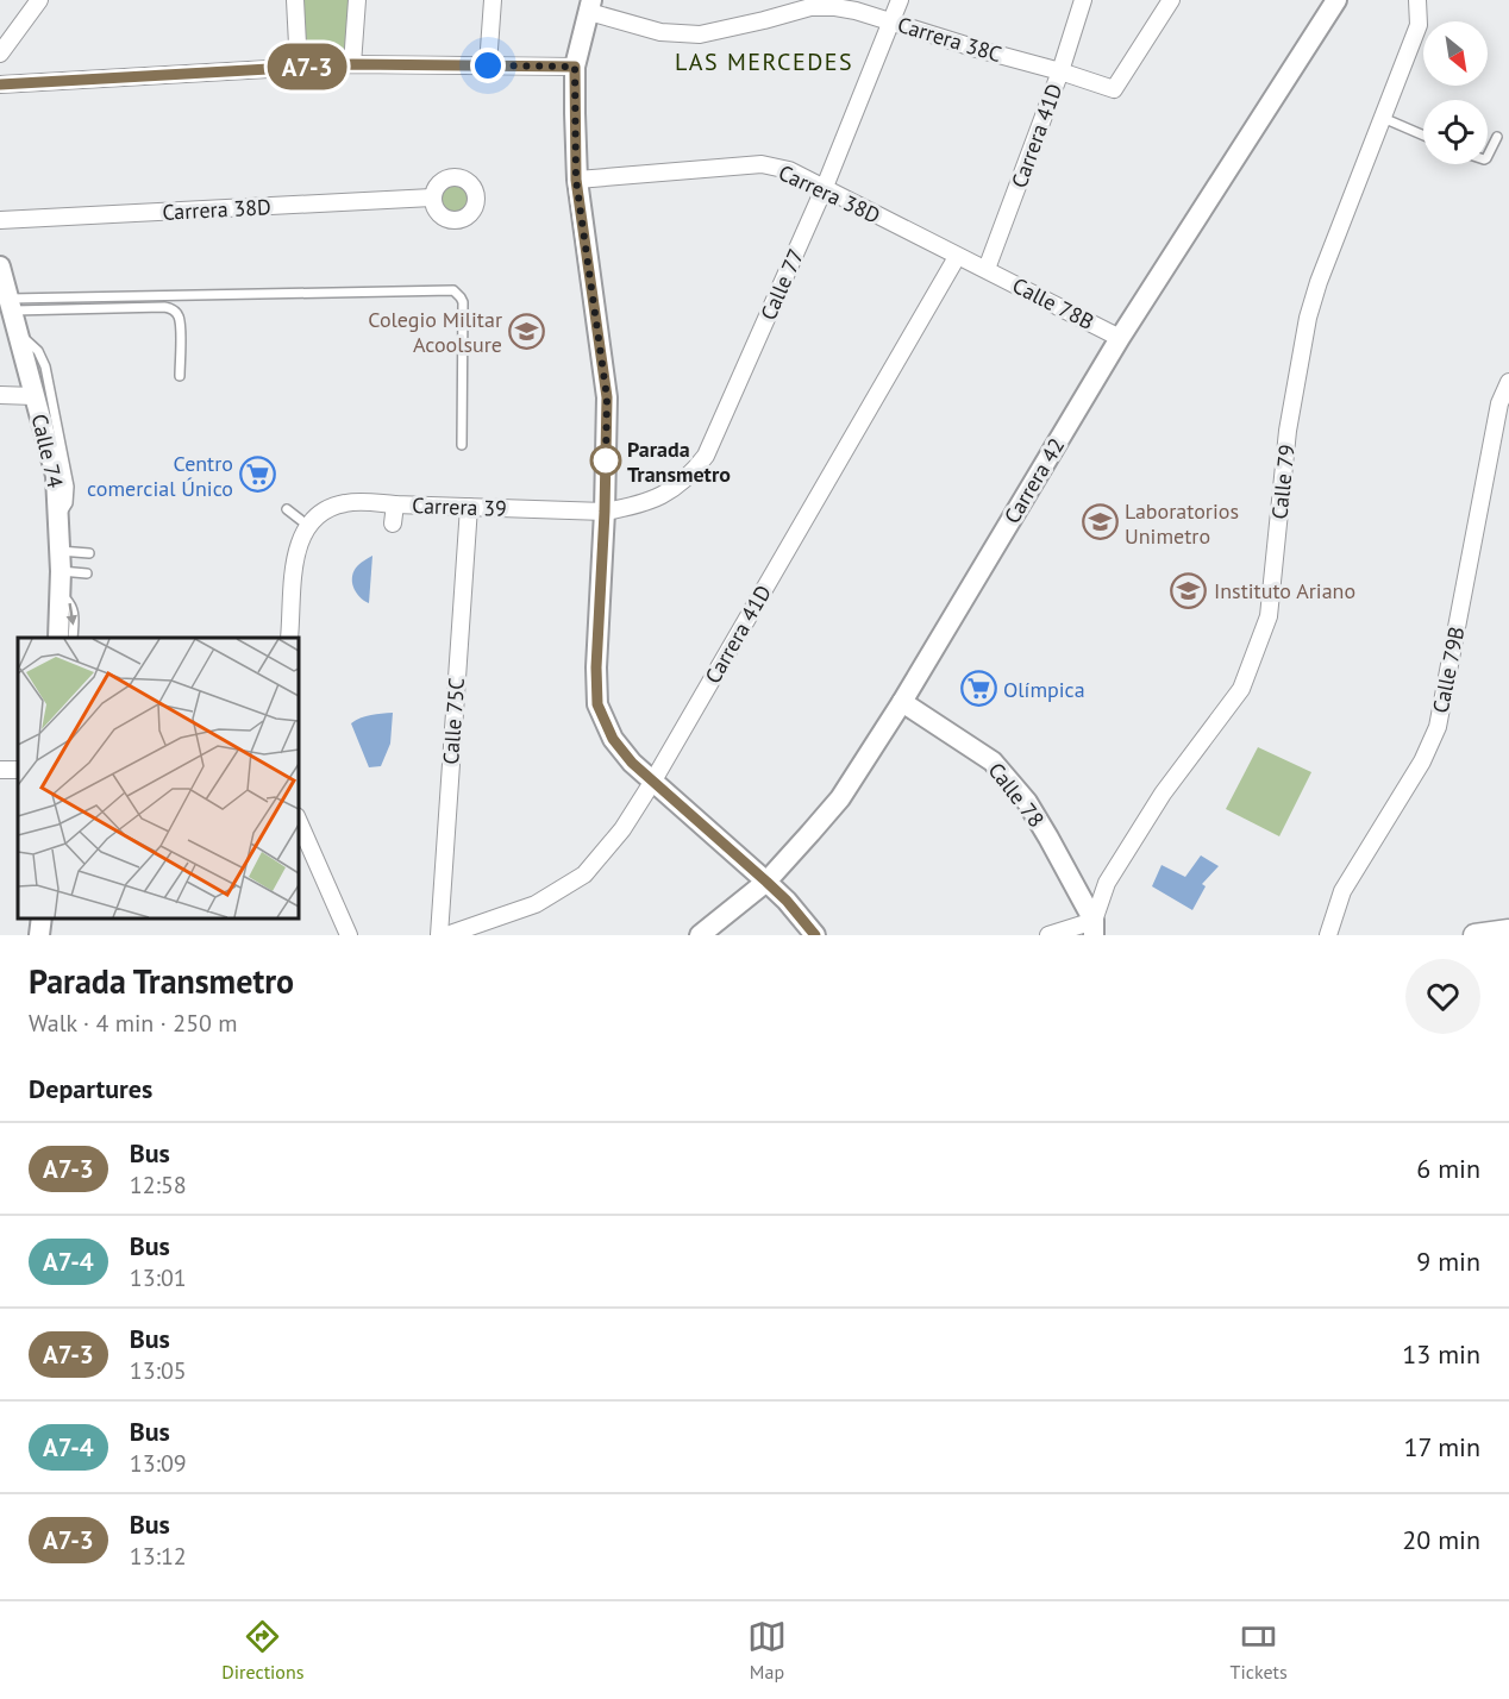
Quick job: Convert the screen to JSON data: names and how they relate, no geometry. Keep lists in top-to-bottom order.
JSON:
{
  "streets": {
    "street": [
      "Carrera 38C",
      "Carrera 41D",
      "Carrera 38D",
      "Calle 77",
      "Calle 78B",
      "Calle 74",
      "Carrera 42",
      "Calle 79",
      "Carrera 39",
      "Calle 79B",
      "Calle 75C",
      "Calle 78"
    ]
  },
  "crossings": [
    ["Carrera 38C", "Carrera 41D"],
    ["Carrera 38C", "Calle 77"],
    ["Carrera 41D", "Carrera 38D"],
    ["Carrera 41D", "Calle 78B"],
    ["Carrera 38D", "Calle 77"],
    ["Carrera 38D", "Calle 78B"],
    ["Calle 77", "Carrera 39"],
    ["Calle 78B", "Carrera 42"],
    ["Carrera 42", "Calle 78"],
    ["Calle 79", "Calle 78"],
    ["Carrera 39", "Calle 75C"]
  ],
  "districts": ["LAS MERCEDES"],
  "places": {
    "school or university": ["Colegio Militar Acoolsure", "Laboratorios Unimetro", "Instituto Ariano"],
    "other": ["Parada Transmetro"],
    "supermarket": ["Centro comercial Único", "Olímpica"]
  },
  "lines": ["bus line A7-3"],
  "north": "bottom right",
  "page": {
    "on_map": "A7-3",
    "heading": [
      ["Parada Transmetro", "Walk · 4 min · 250 m"],
      "Departures"
    ],
    "list": [
      {
        "mark": "A7-3",
        "name": "Bus",
        "note": "12:58",
        "value": "6 min"
      },
      {
        "mark": "A7-4",
        "name": "Bus",
        "note": "13:01",
        "value": "9 min"
      },
      {
        "mark": "A7-3",
        "name": "Bus",
        "note": "13:05",
        "value": "13 min"
      },
      {
        "mark": "A7-4",
        "name": "Bus",
        "note": "13:09",
        "value": "17 min"
      },
      {
        "mark": "A7-3",
        "name": "Bus",
        "note": "13:12",
        "value": "20 min"
      }
    ],
    "tabs": ["Directions", "Map", "Tickets"]
  }
}
